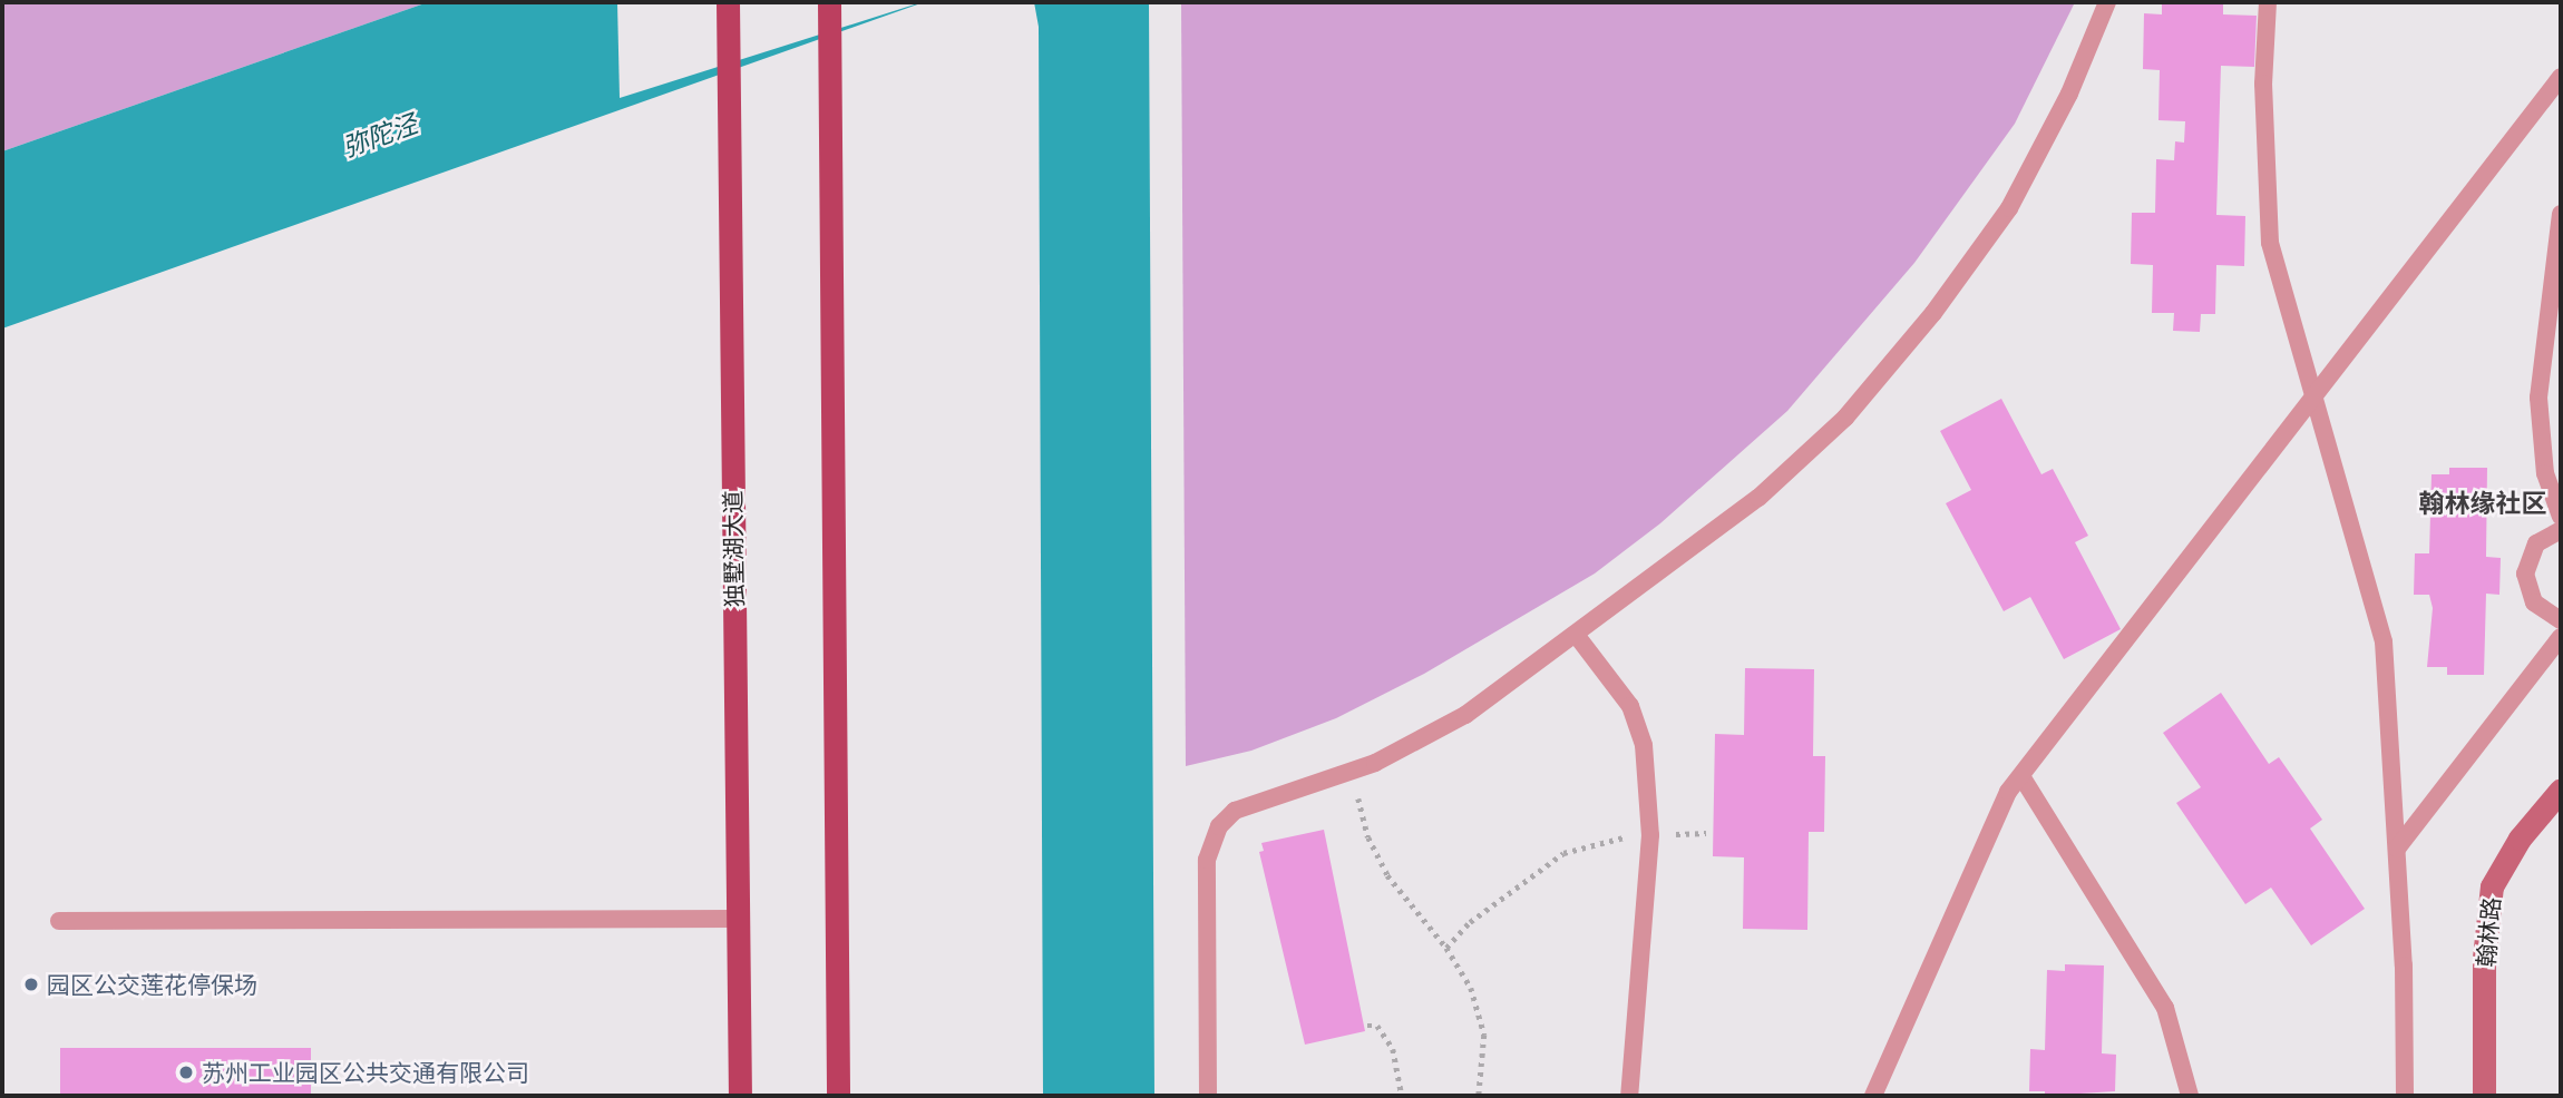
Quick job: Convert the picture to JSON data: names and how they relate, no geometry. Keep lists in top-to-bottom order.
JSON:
{
  "streets": {
    "main road": ["独墅湖大道", "翰林路"]
  },
  "districts": ["翰林缘社区"],
  "water": ["弥陀泾"],
  "places": ["园区公交莲花停保场", "苏州工业园区公共交通有限公司"]
}
